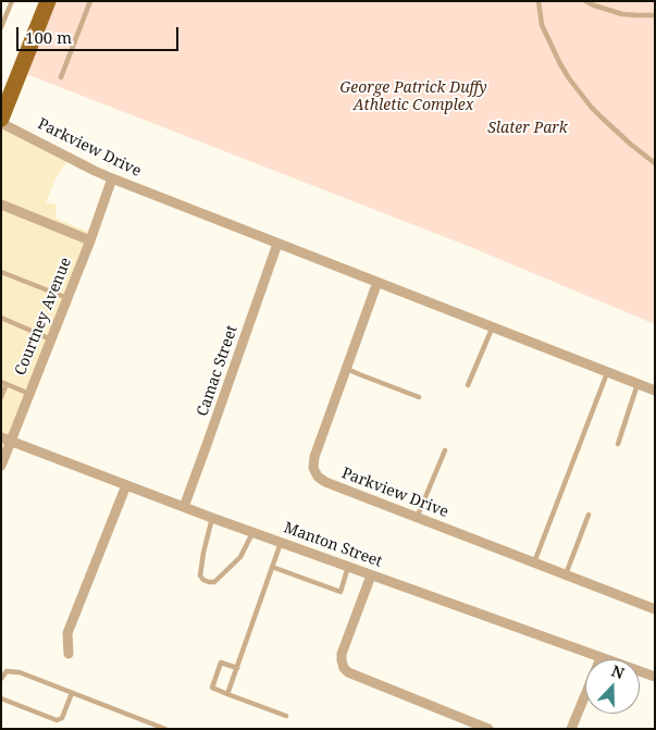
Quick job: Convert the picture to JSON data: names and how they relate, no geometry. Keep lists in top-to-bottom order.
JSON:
{
  "streets": {
    "street": [
      "Parkview Drive",
      "Courtney Avenue",
      "Camac Street",
      "Manton Street"
    ]
  },
  "crossings": [
    ["Parkview Drive", "Courtney Avenue"],
    ["Parkview Drive", "Camac Street"],
    ["Courtney Avenue", "Manton Street"],
    ["Camac Street", "Manton Street"]
  ],
  "parks": ["George Patrick Duffy Athletic Complex", "Slater Park"],
  "scale_bar": "100 m",
  "north": "top"
}
